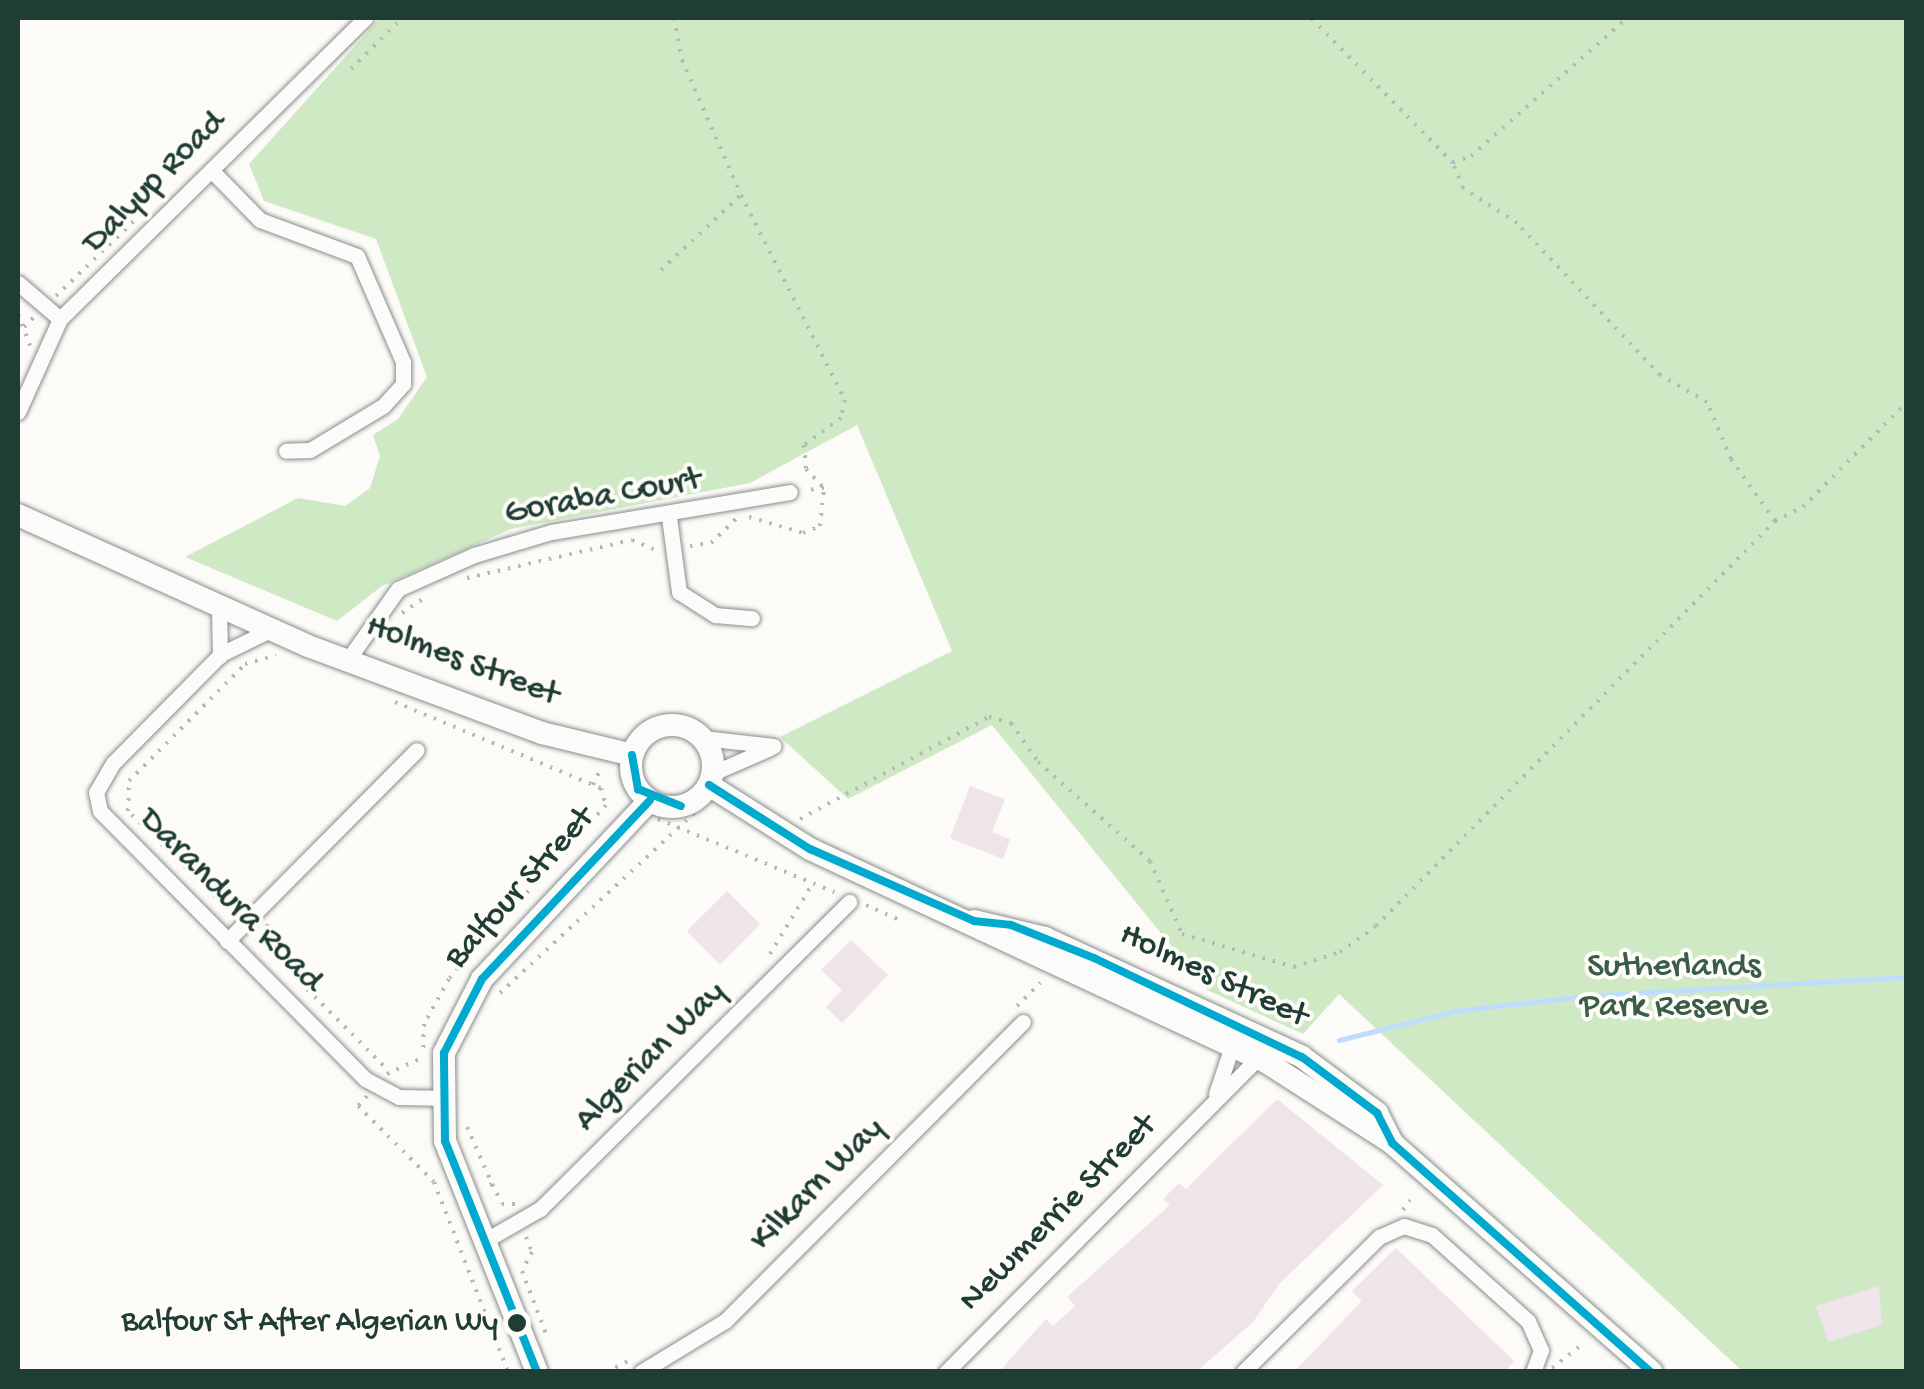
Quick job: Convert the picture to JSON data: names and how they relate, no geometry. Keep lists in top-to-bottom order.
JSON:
{
  "streets": {
    "main road": ["Holmes Street", "Balfour Street"],
    "street": [
      "Dalyup Road",
      "Goraba Court",
      "Darandura Road",
      "Algerian Way",
      "Kilkarn Way",
      "Newmerrie Street"
    ]
  },
  "crossings": [
    ["Goraba Court", "Holmes Street"],
    ["Holmes Street", "Balfour Street"],
    ["Holmes Street", "Darandura Road"],
    ["Holmes Street", "Newmerrie Street"],
    ["Balfour Street", "Darandura Road"]
  ],
  "parks": ["Sutherlands Park Reserve"],
  "places": ["Balfour St After Algerian Wy"]
}
